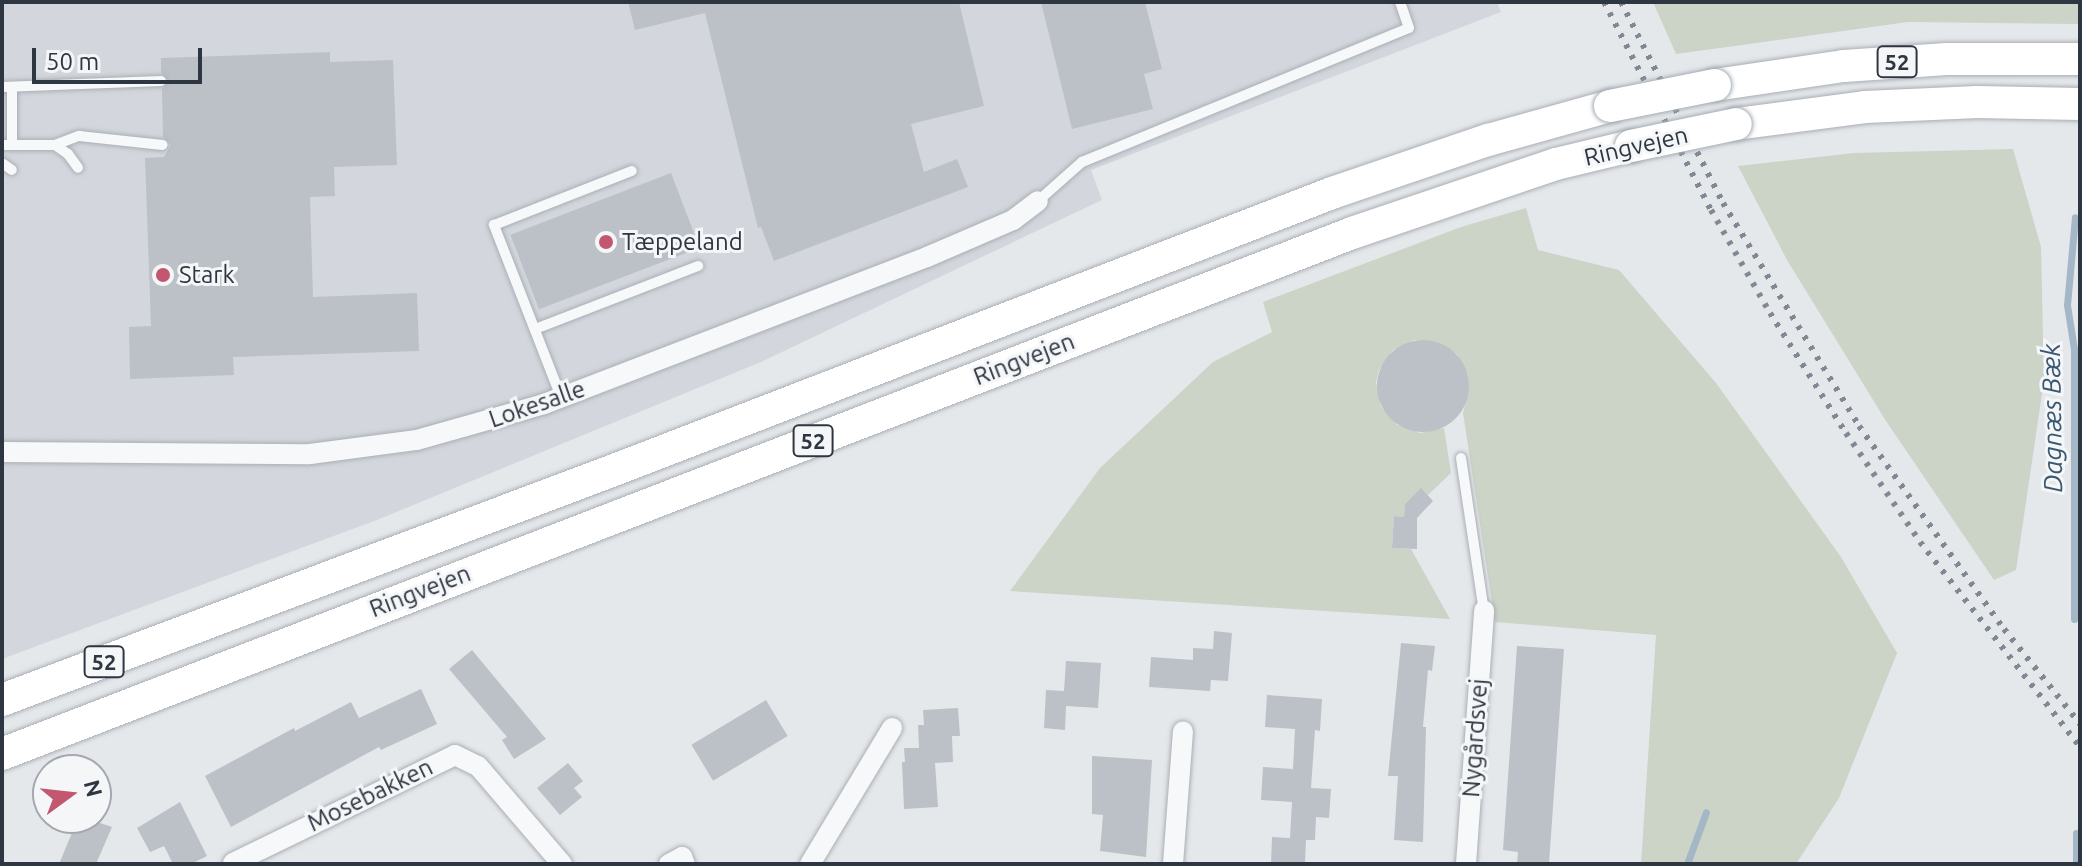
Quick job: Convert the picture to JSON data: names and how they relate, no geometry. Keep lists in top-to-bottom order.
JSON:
{
  "streets": {
    "main road": ["52", "Ringvejen"],
    "street": ["Lokesalle", "Nygårdsvej", "Mosebakken"]
  },
  "water": ["Dagnæs Bæk"],
  "places": ["Tæppeland", "Stark"],
  "scale_bar": "50 m",
  "north": "right"
}
